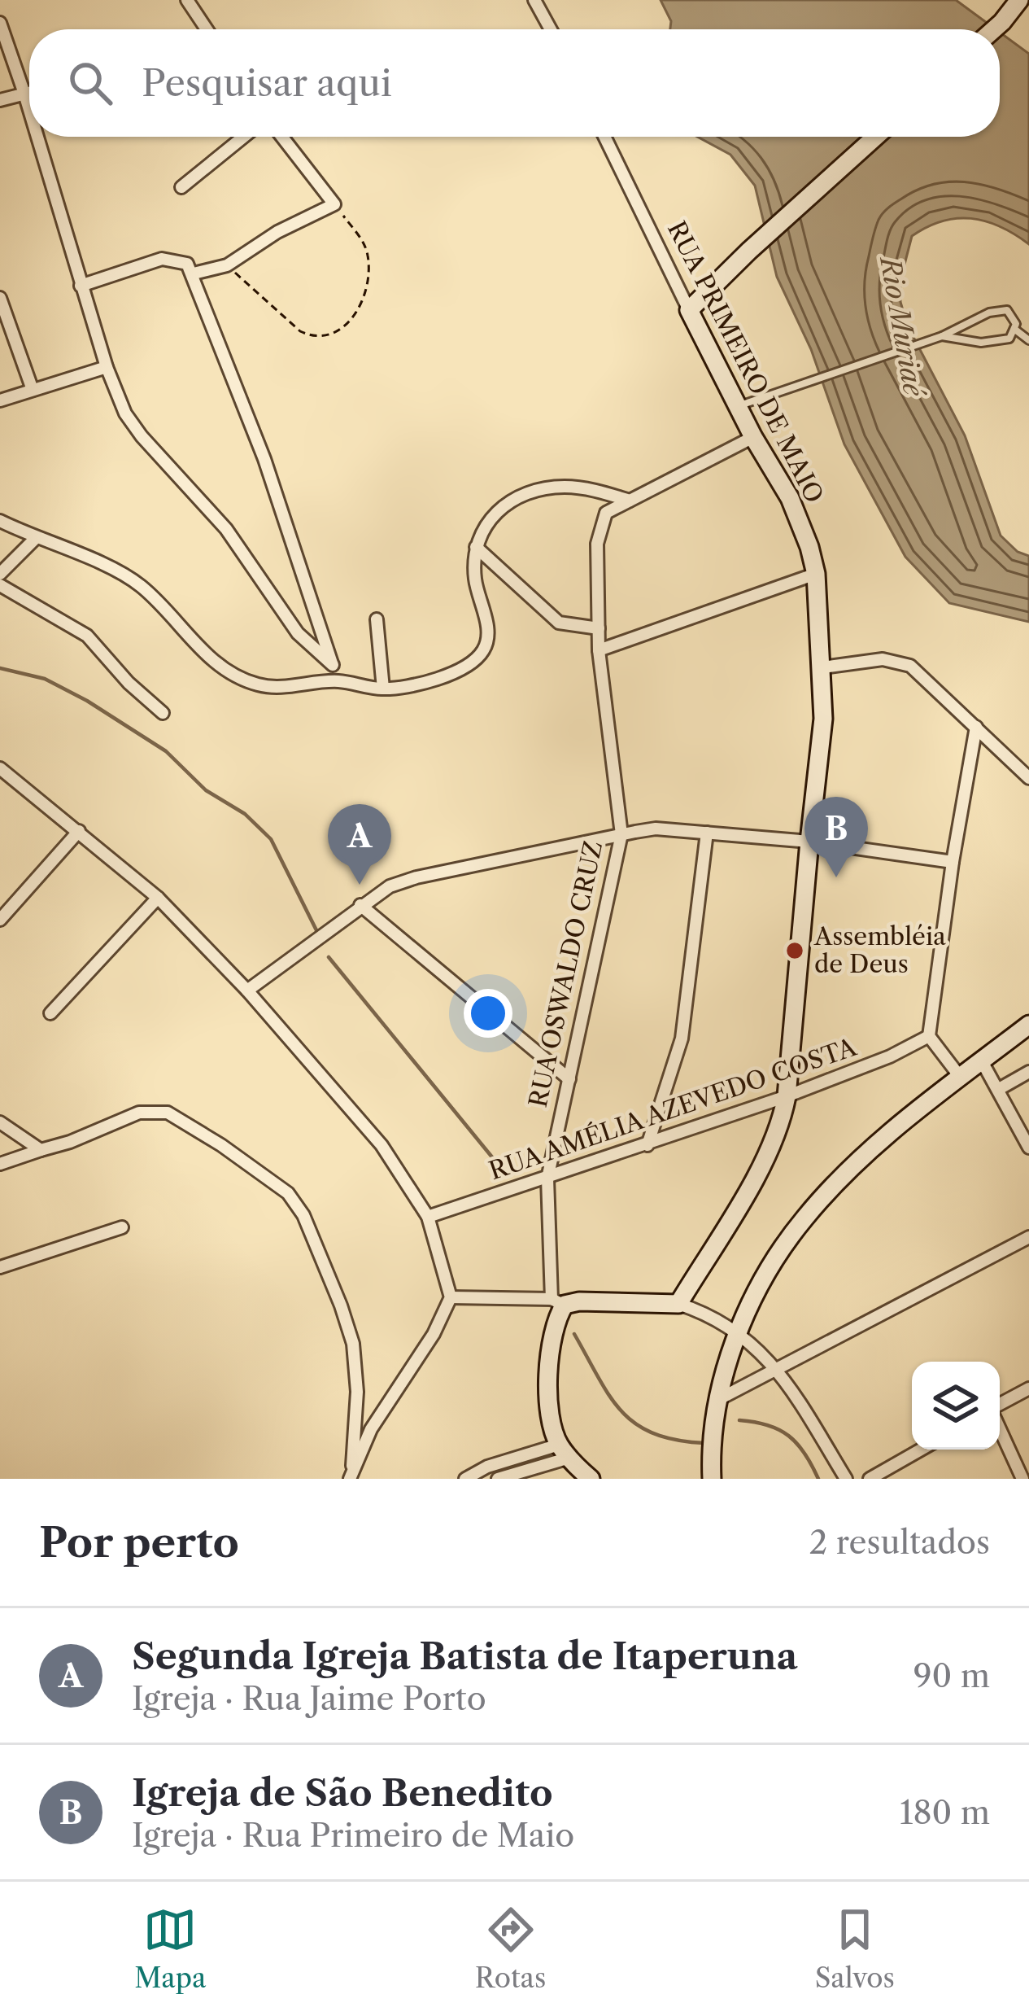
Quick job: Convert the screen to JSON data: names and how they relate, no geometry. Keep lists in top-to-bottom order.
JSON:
{
  "streets": {
    "main road": ["RUA PRIMEIRO DE MAIO", "RUA OSWALDO CRUZ"],
    "street": ["RUA AMÉLIA AZEVEDO COSTA"]
  },
  "crossings": [
    ["RUA PRIMEIRO DE MAIO", "RUA AMÉLIA AZEVEDO COSTA"],
    ["RUA OSWALDO CRUZ", "RUA AMÉLIA AZEVEDO COSTA"]
  ],
  "water": ["Rio Muriaé"],
  "places": ["Assembléia de Deus"],
  "page": {
    "search": "Pesquisar aqui",
    "pins": ["B", "A"],
    "heading": ["Por perto", "2 resultados"],
    "list": [
      {
        "mark": "A",
        "name": "Segunda Igreja Batista de Itaperuna",
        "note": "Igreja · Rua Jaime Porto",
        "value": "90 m"
      },
      {
        "mark": "B",
        "name": "Igreja de São Benedito",
        "note": "Igreja · Rua Primeiro de Maio",
        "value": "180 m"
      }
    ],
    "nav": ["Mapa", "Rotas", "Salvos"]
  }
}
